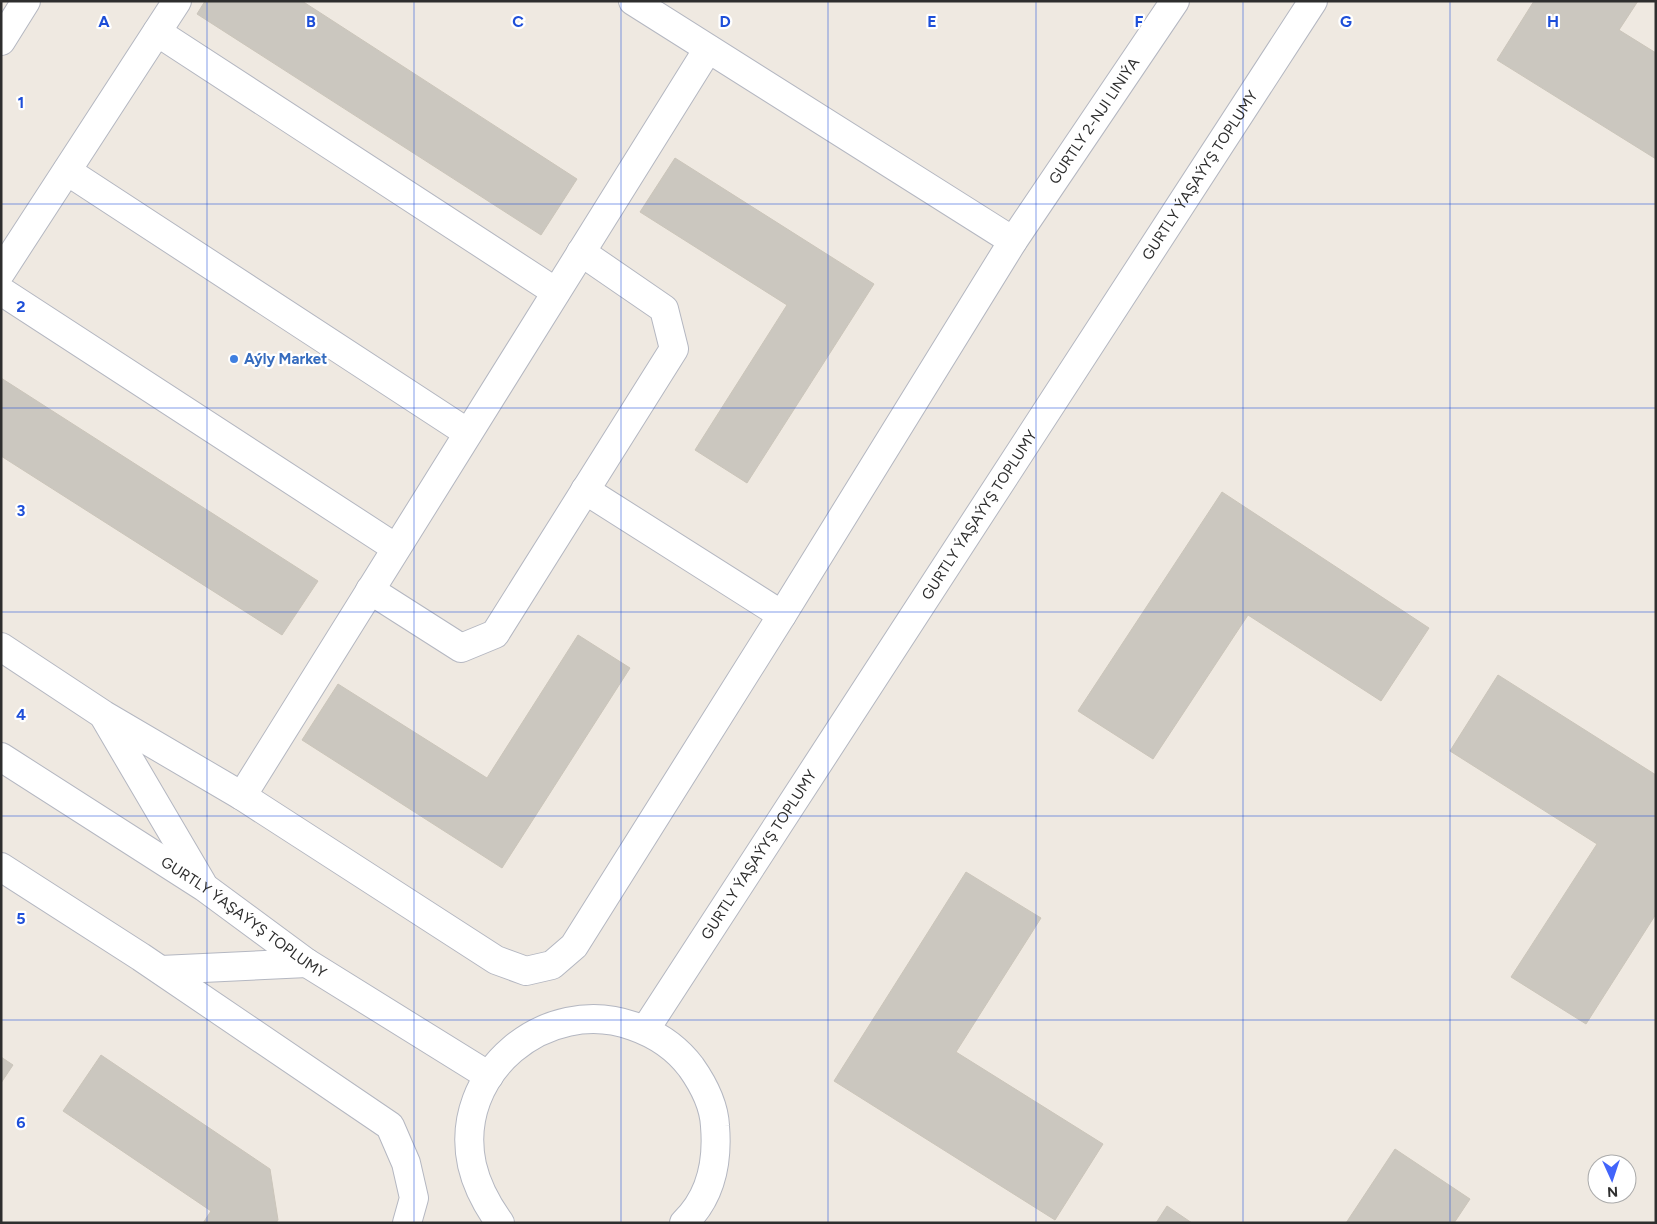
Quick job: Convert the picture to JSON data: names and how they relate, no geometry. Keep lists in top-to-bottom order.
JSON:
{
  "streets": {
    "street": ["GURTLY 2-NJI LINIÝA", "GURTLY ÝAŞAÝYŞ TOPLUMY"]
  },
  "places": ["Aýly Market"],
  "north": "bottom",
  "grid": {
    "columns": [
      "A",
      "B",
      "C",
      "D",
      "E",
      "F",
      "G",
      "H"
    ],
    "rows": [
      "1",
      "2",
      "3",
      "4",
      "5",
      "6"
    ]
  }
}
